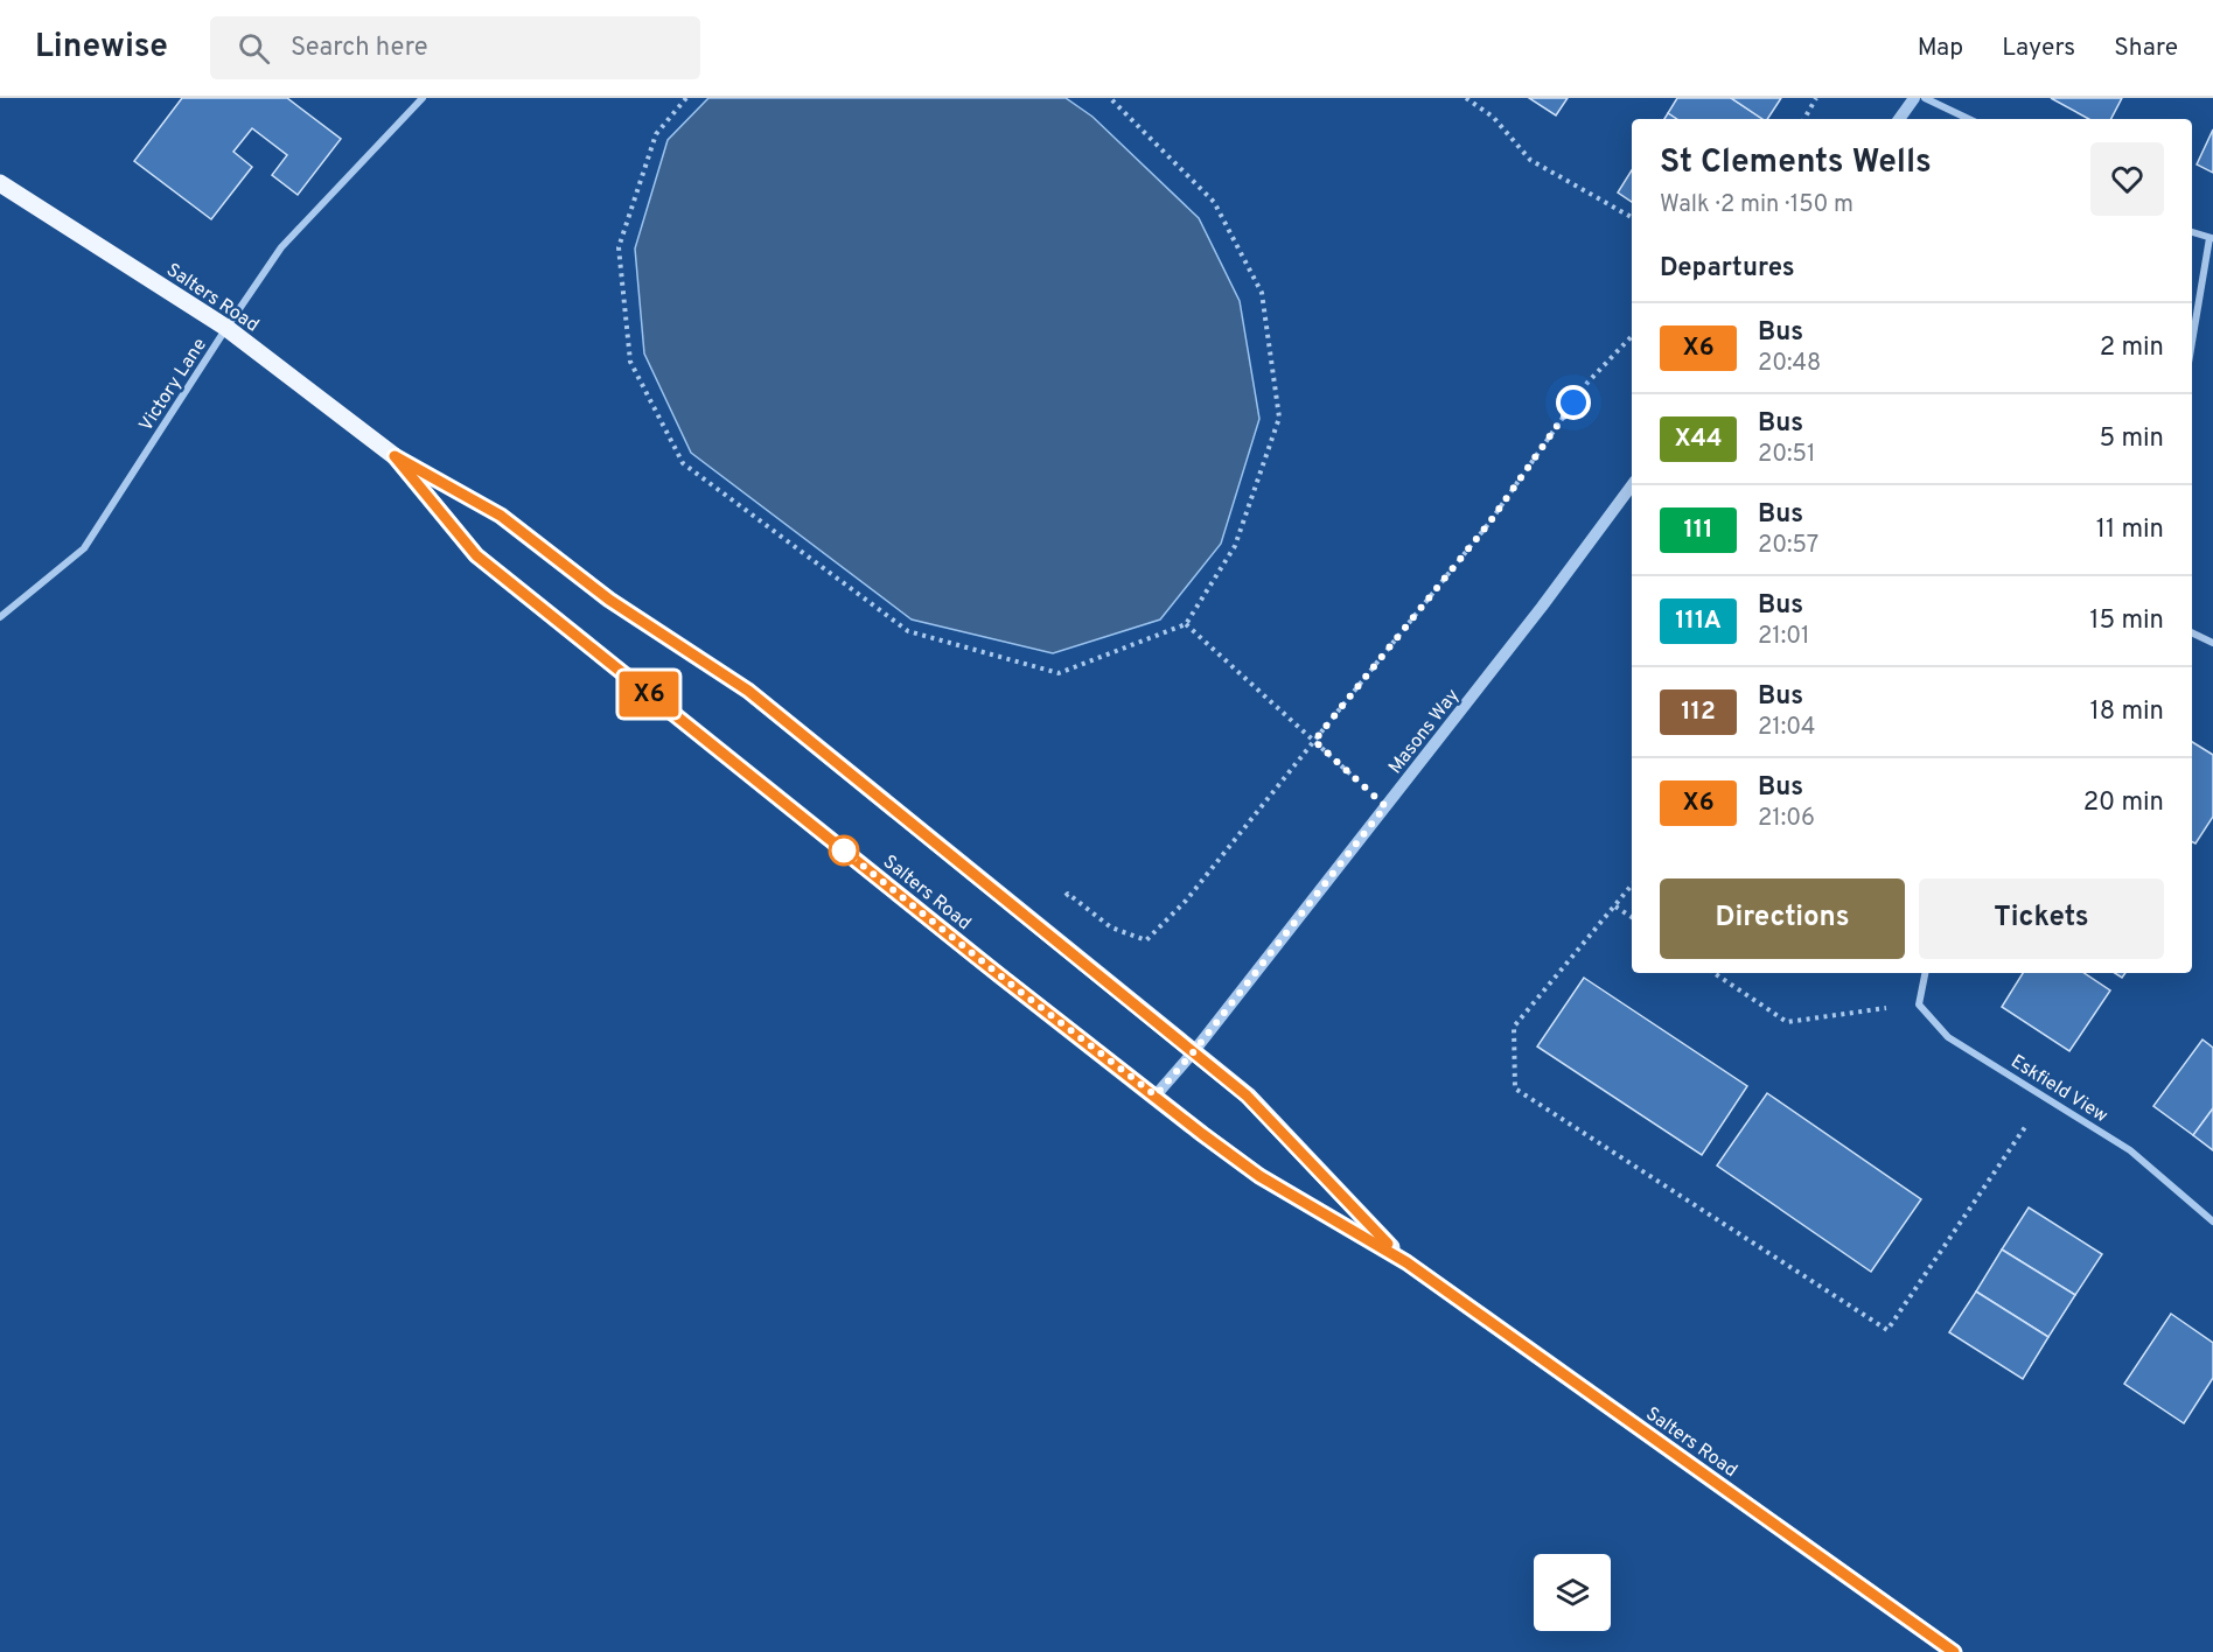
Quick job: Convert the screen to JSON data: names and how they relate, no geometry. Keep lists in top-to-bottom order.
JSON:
{
  "streets": {
    "main road": ["Salters Road"],
    "street": ["Victory Lane", "Masons Way", "Eskfield View"]
  },
  "crossings": [
    ["Salters Road", "Victory Lane"],
    ["Salters Road", "Masons Way"]
  ],
  "lines": ["bus line X6"],
  "page": {
    "header": "Linewise",
    "search": "Search here",
    "nav": ["Map", "Layers", "Share"],
    "on_map": "X6",
    "heading": [
      ["St Clements Wells", "Walk · 2 min · 150 m"],
      "Departures"
    ],
    "list": [
      {
        "mark": "X6",
        "name": "Bus",
        "note": "20:48",
        "value": "2 min"
      },
      {
        "mark": "X44",
        "name": "Bus",
        "note": "20:51",
        "value": "5 min"
      },
      {
        "mark": "111",
        "name": "Bus",
        "note": "20:57",
        "value": "11 min"
      },
      {
        "mark": "111A",
        "name": "Bus",
        "note": "21:01",
        "value": "15 min"
      },
      {
        "mark": "112",
        "name": "Bus",
        "note": "21:04",
        "value": "18 min"
      },
      {
        "mark": "X6",
        "name": "Bus",
        "note": "21:06",
        "value": "20 min"
      }
    ],
    "buttons": ["Directions", "Tickets"]
  }
}
